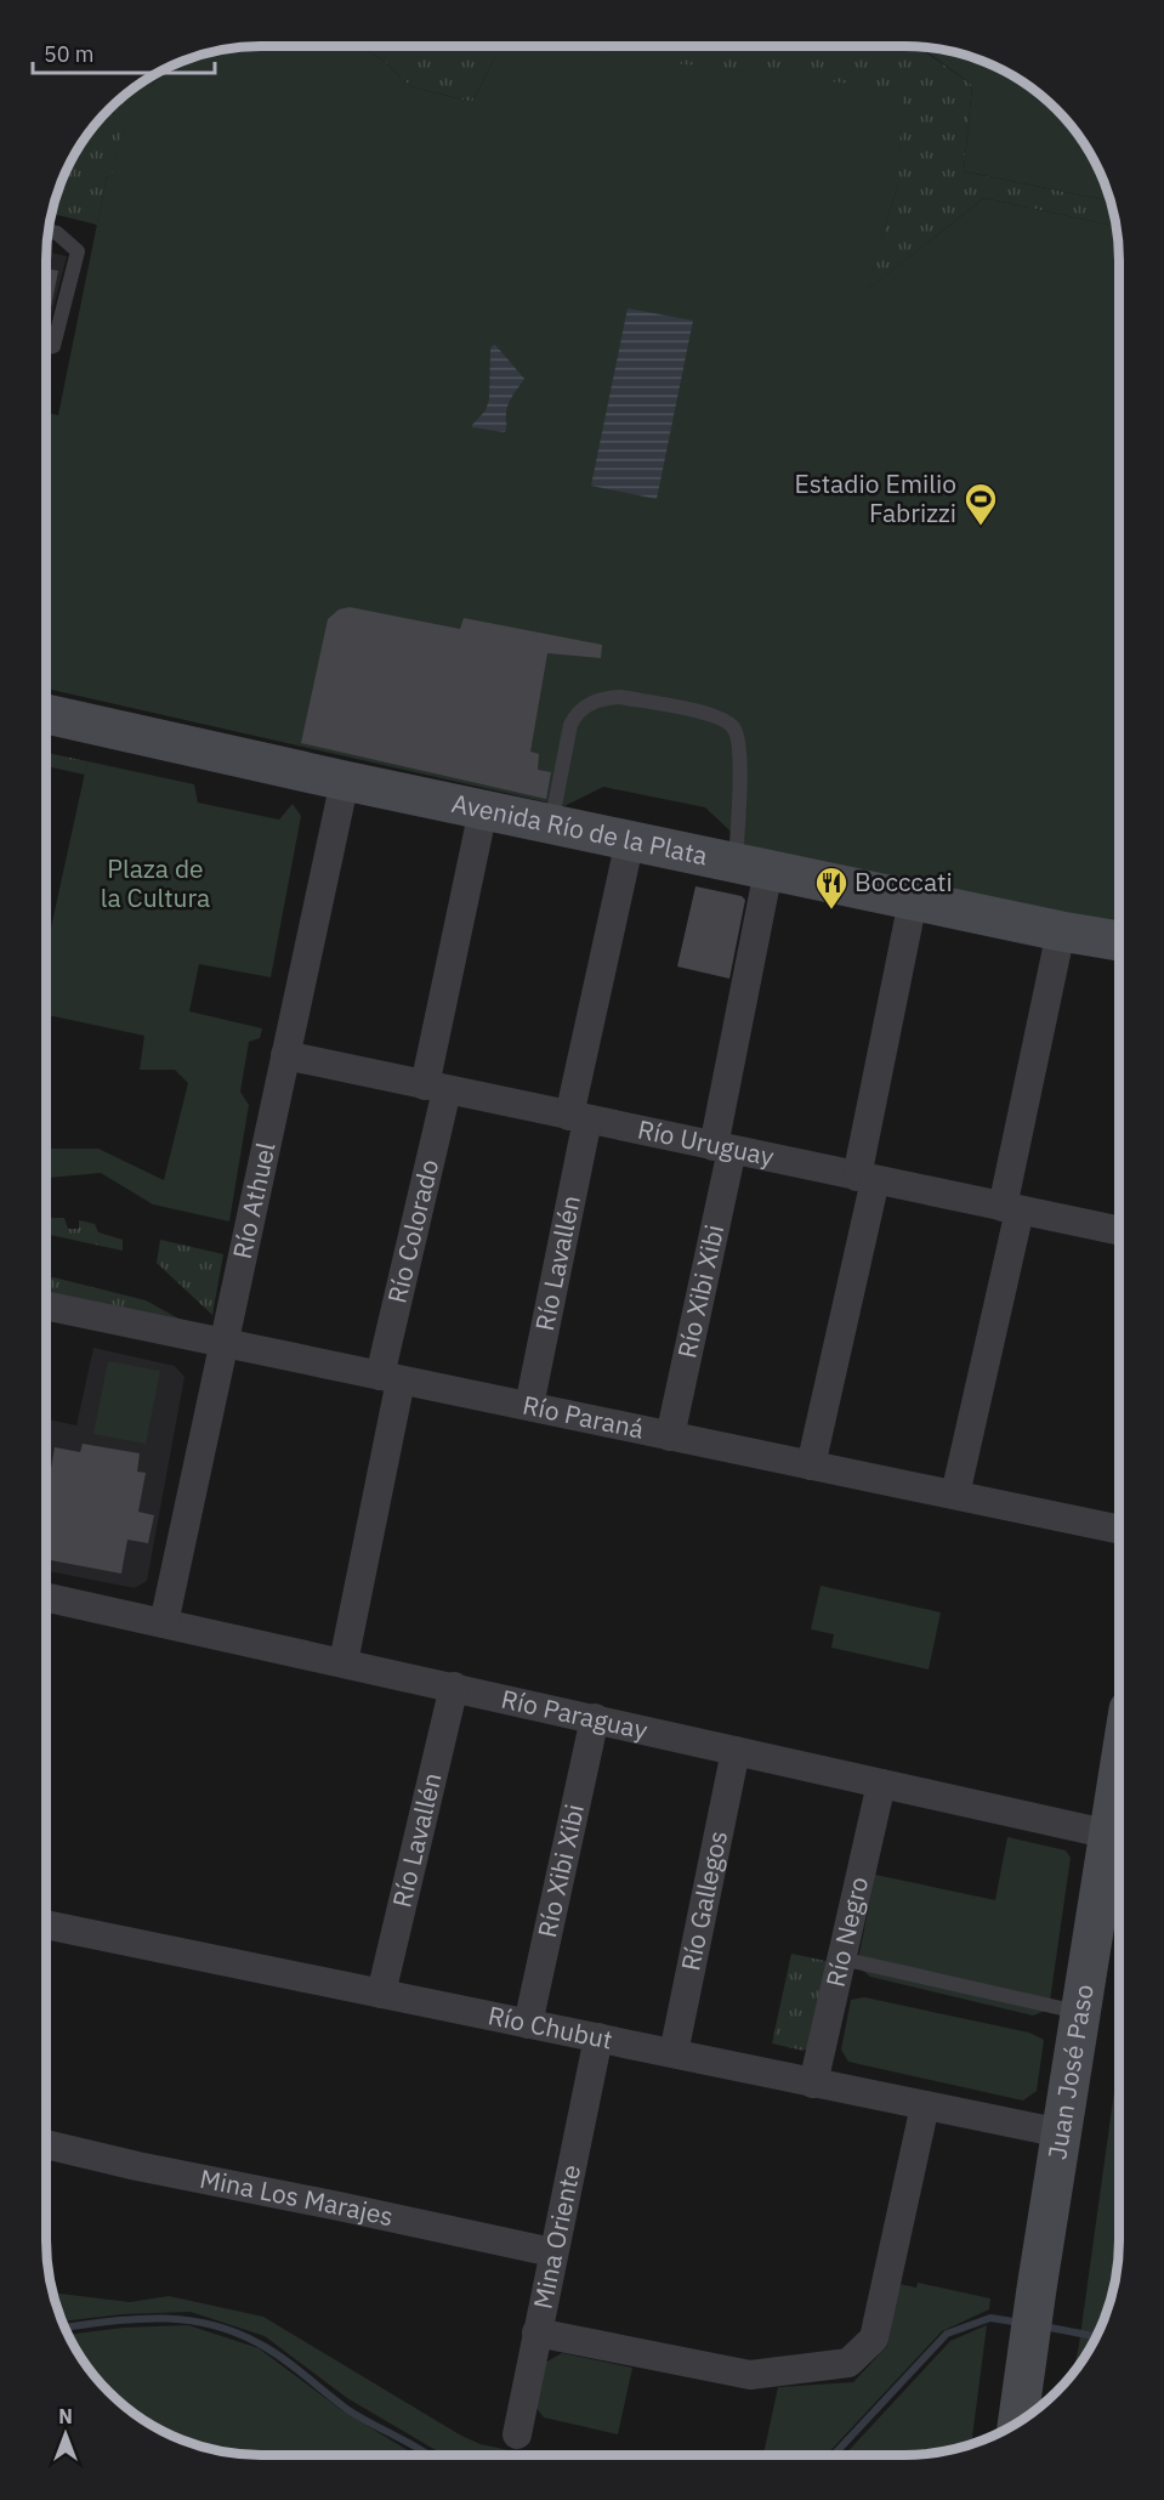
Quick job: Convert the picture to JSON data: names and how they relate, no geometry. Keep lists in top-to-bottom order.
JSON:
{
  "streets": {
    "main road": ["Avenida Río de la Plata", "Juan José Paso"],
    "street": [
      "Río Uruguay",
      "Río Athuel",
      "Río Colorado",
      "Río Lavallén",
      "Río Xibi Xibi",
      "Río Paraná",
      "Río Paraguay",
      "Río Gallegos",
      "Río Negro",
      "Río Chubut",
      "Mina Los Marajes",
      "Mina Oriente"
    ]
  },
  "crossings": [
    ["Avenida Río de la Plata", "Río Athuel"],
    ["Avenida Río de la Plata", "Río Colorado"],
    ["Avenida Río de la Plata", "Río Lavallén"],
    ["Avenida Río de la Plata", "Río Xibi Xibi"],
    ["Río Uruguay", "Río Athuel"],
    ["Río Uruguay", "Río Colorado"],
    ["Río Uruguay", "Río Lavallén"],
    ["Río Uruguay", "Río Xibi Xibi"],
    ["Río Athuel", "Río Paraná"],
    ["Río Athuel", "Río Paraguay"],
    ["Río Colorado", "Río Paraná"],
    ["Río Colorado", "Río Paraguay"],
    ["Río Lavallén", "Río Paraná"],
    ["Río Lavallén", "Río Paraguay"],
    ["Río Lavallén", "Río Chubut"],
    ["Río Xibi Xibi", "Río Paraná"],
    ["Río Xibi Xibi", "Río Paraguay"],
    ["Río Xibi Xibi", "Río Chubut"],
    ["Río Paraguay", "Río Gallegos"],
    ["Río Paraguay", "Río Negro"],
    ["Río Paraguay", "Juan José Paso"],
    ["Río Gallegos", "Río Chubut"],
    ["Río Negro", "Río Chubut"],
    ["Río Chubut", "Juan José Paso"],
    ["Río Chubut", "Mina Oriente"],
    ["Mina Los Marajes", "Mina Oriente"]
  ],
  "parks": ["Plaza de la Cultura"],
  "places": {
    "sports": ["Estadio Emilio Fabrizzi"],
    "restaurant": ["Bocccati"]
  },
  "scale_bar": "50 m",
  "north": "top"
}
